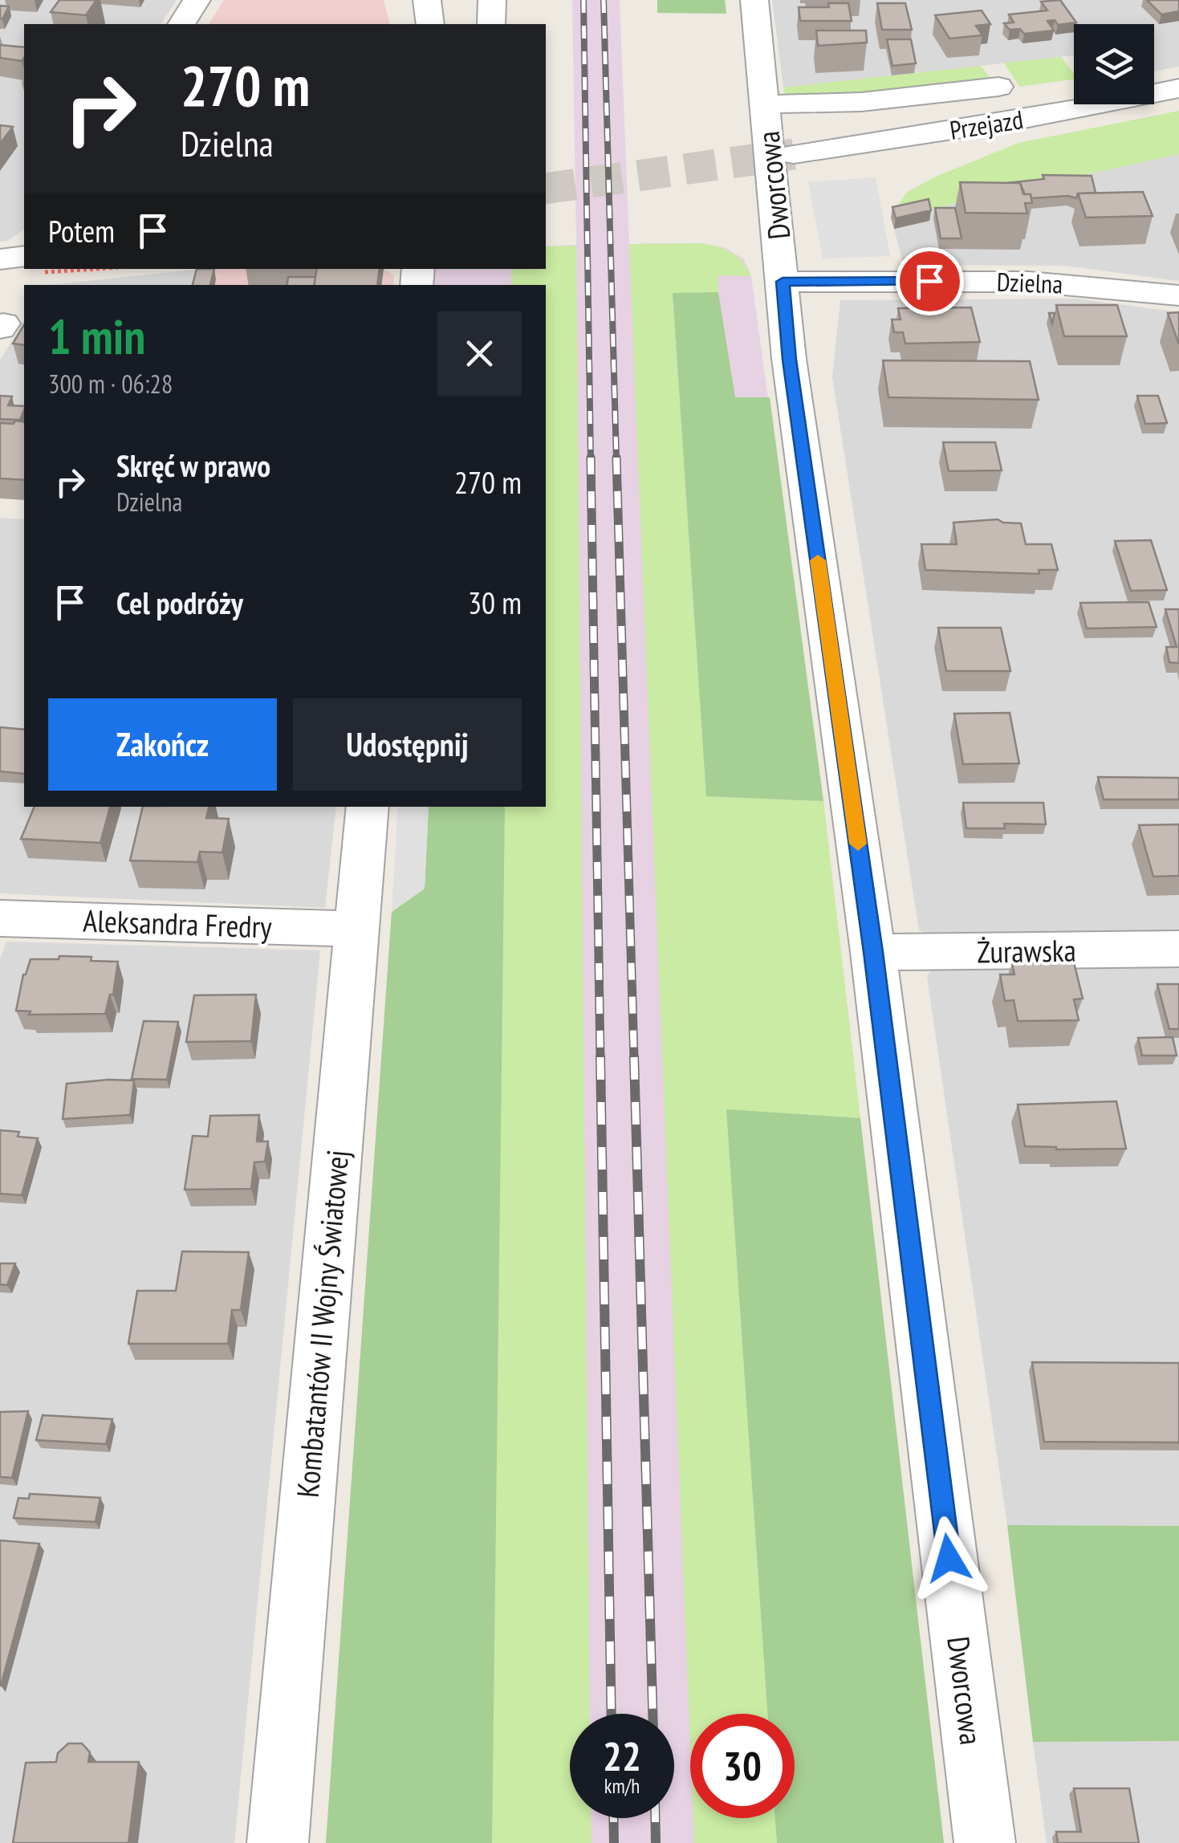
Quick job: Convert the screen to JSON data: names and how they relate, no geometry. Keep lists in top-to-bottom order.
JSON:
{
  "streets": {
    "street": [
      "Przejazd",
      "Dworcowa",
      "Dzielna",
      "Aleksandra Fredry",
      "Żurawska",
      "Kombatantów II Wojny Światowej"
    ]
  },
  "crossings": [
    ["Dworcowa", "Dzielna"],
    ["Dworcowa", "Żurawska"],
    ["Aleksandra Fredry", "Kombatantów II Wojny Światowej"]
  ],
  "page": {
    "turn": ["270 m", "Dzielna"],
    "then": "Potem",
    "heading": ["1 min", "300 m · 06:28"],
    "list": [
      {
        "name": "Skręć w prawo",
        "note": "Dzielna",
        "value": "270 m"
      },
      {
        "name": "Cel podróży",
        "value": "30 m"
      }
    ],
    "buttons": ["Zakończ", "Udostępnij"],
    "speed": "22 km/h",
    "limit": "30"
  }
}
